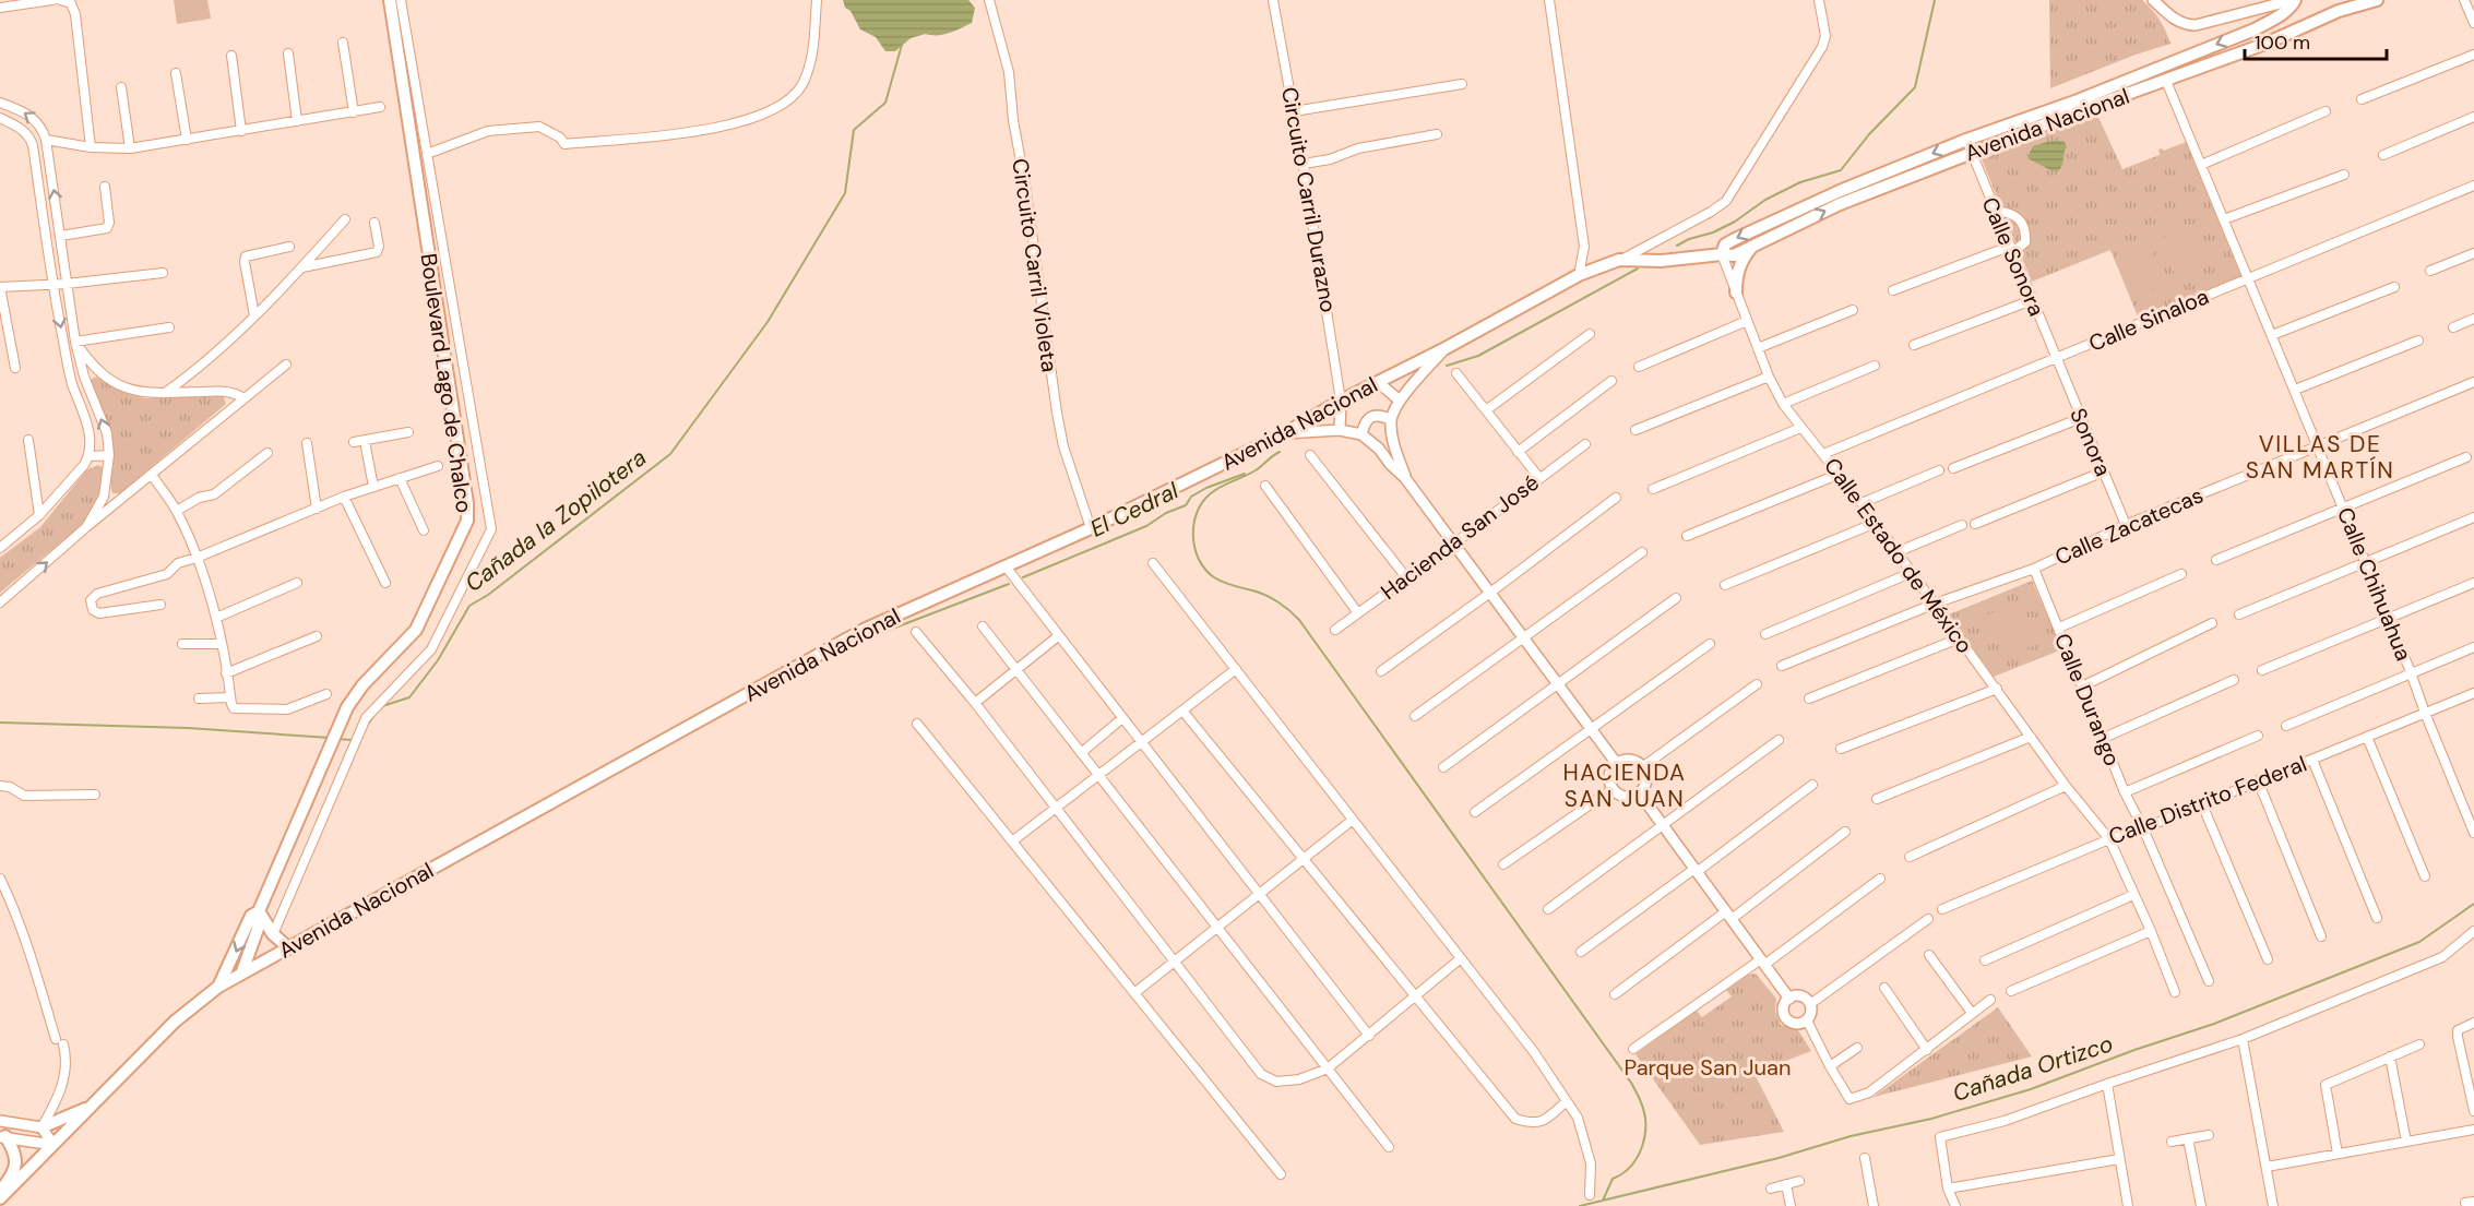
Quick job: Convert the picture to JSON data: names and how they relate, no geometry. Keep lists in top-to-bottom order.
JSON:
{
  "streets": {
    "main road": ["Avenida Nacional", "Boulevard Lago de Chalco"],
    "street": [
      "Circuito Carril Durazno",
      "Calle Sonora",
      "Circuito Carril Violeta",
      "Calle Sinaloa",
      "Sonora",
      "Calle Zacatecas",
      "Hacienda San José",
      "Calle Estado de México",
      "Calle Chihuahua",
      "Calle Durango",
      "Calle Distrito Federal"
    ]
  },
  "crossings": [
    ["Avenida Nacional", "Circuito Carril Durazno"],
    ["Avenida Nacional", "Calle Sonora"],
    ["Avenida Nacional", "Circuito Carril Violeta"],
    ["Avenida Nacional", "Boulevard Lago de Chalco"],
    ["Avenida Nacional", "Calle Estado de México"],
    ["Avenida Nacional", "Calle Chihuahua"],
    ["Calle Sonora", "Calle Sinaloa"],
    ["Calle Sonora", "Sonora"],
    ["Calle Sinaloa", "Sonora"],
    ["Calle Sinaloa", "Calle Estado de México"],
    ["Calle Sinaloa", "Calle Chihuahua"],
    ["Sonora", "Calle Zacatecas"],
    ["Calle Zacatecas", "Calle Estado de México"],
    ["Calle Zacatecas", "Calle Chihuahua"],
    ["Calle Zacatecas", "Calle Durango"],
    ["Calle Estado de México", "Calle Distrito Federal"],
    ["Calle Chihuahua", "Calle Distrito Federal"],
    ["Calle Durango", "Calle Distrito Federal"]
  ],
  "districts": ["VILLAS DE SAN MARTÍN", "HACIENDA SAN JUAN"],
  "water": ["El Cedral", "Cañada la Zopilotera", "Cañada Ortizco"],
  "parks": ["Parque San Juan"],
  "scale_bar": "100 m"
}
